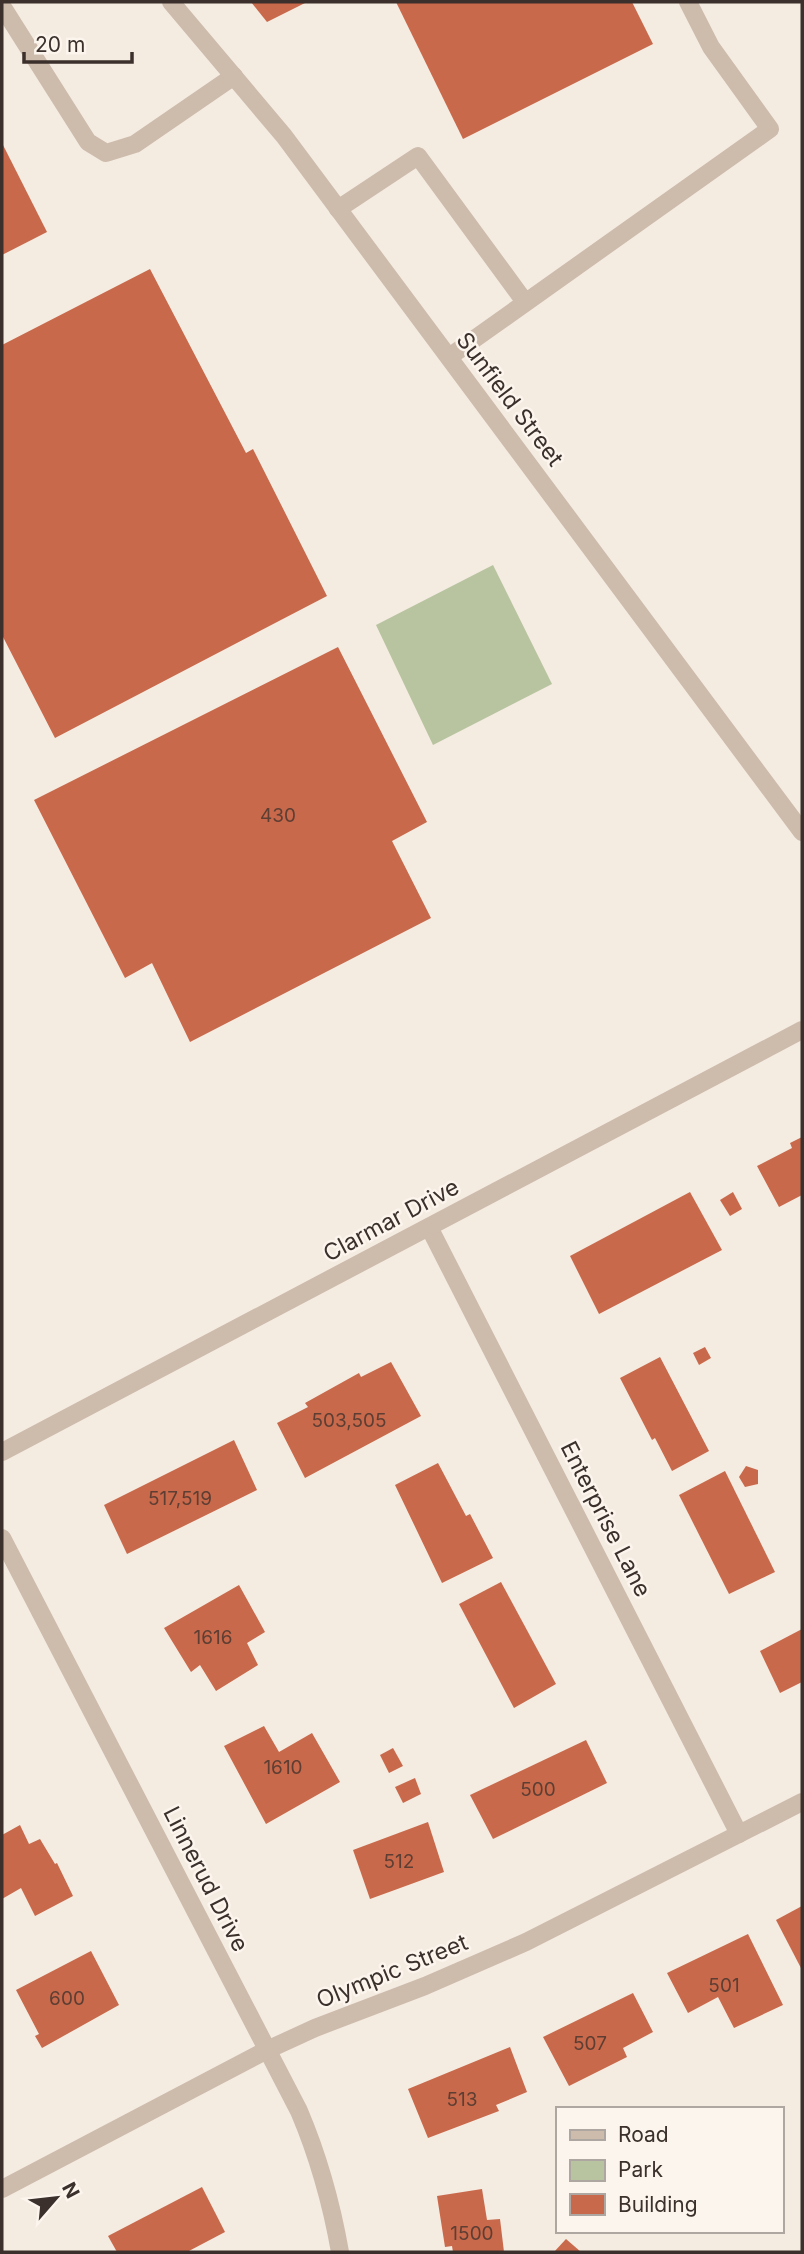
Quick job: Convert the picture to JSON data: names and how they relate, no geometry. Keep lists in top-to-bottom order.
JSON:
{
  "streets": {
    "street": [
      "Sunfield Street",
      "Clarmar Drive",
      "Enterprise Lane",
      "Linnerud Drive",
      "Olympic Street"
    ]
  },
  "crossings": [
    ["Clarmar Drive", "Enterprise Lane"],
    ["Enterprise Lane", "Olympic Street"],
    ["Linnerud Drive", "Olympic Street"]
  ],
  "house_numbers": [
    "430",
    "503,505",
    "517,519",
    "1616",
    "1610",
    "500",
    "512",
    "501",
    "600",
    "507",
    "513",
    "1500"
  ],
  "legend": ["Road", "Park", "Building"],
  "scale_bar": "20 m",
  "north": "top right"
}
